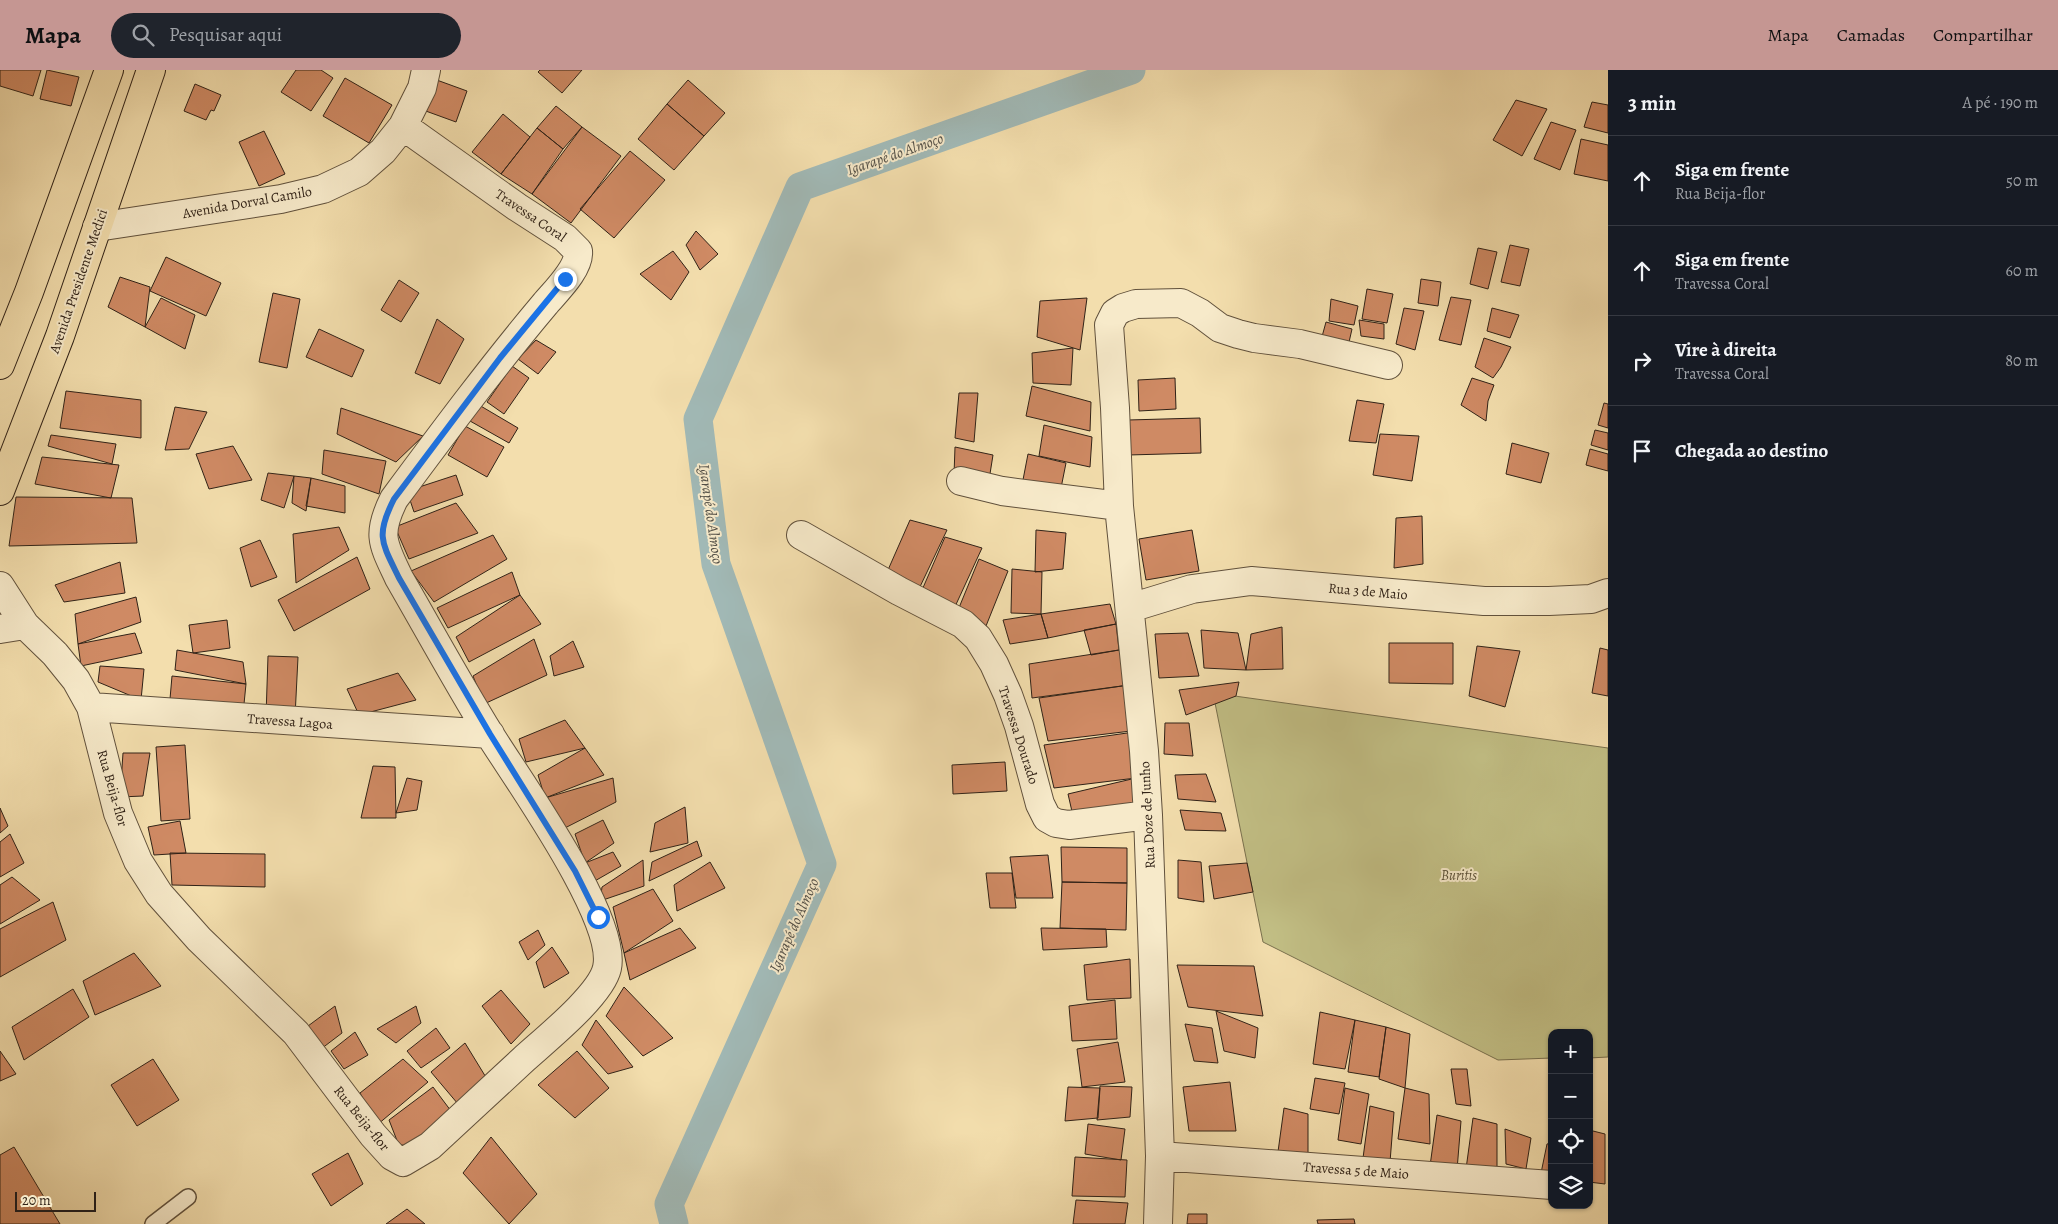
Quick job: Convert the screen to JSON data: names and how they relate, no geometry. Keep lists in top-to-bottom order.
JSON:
{
  "streets": {
    "main road": ["Avenida Presidente Medici"],
    "street": [
      "Avenida Dorval Camilo",
      "Travessa Coral",
      "Rua 3 de Maio",
      "Travessa Lagoa",
      "Travessa Dourado",
      "Rua Beija-flor",
      "Rua Doze de Junho",
      "Travessa 5 de Maio"
    ]
  },
  "crossings": [
    ["Avenida Dorval Camilo", "Travessa Coral"],
    ["Avenida Dorval Camilo", "Avenida Presidente Medici"],
    ["Travessa Coral", "Travessa Lagoa"],
    ["Travessa Coral", "Rua Beija-flor"],
    ["Rua 3 de Maio", "Rua Doze de Junho"],
    ["Travessa Lagoa", "Rua Beija-flor"],
    ["Travessa Dourado", "Rua Doze de Junho"],
    ["Rua Doze de Junho", "Travessa 5 de Maio"]
  ],
  "water": ["Igarapé do Almoço"],
  "parks": ["Buritis"],
  "scale_bar": "20 m",
  "page": {
    "header": "Mapa",
    "search": "Pesquisar aqui",
    "nav": ["Mapa", "Camadas", "Compartilhar"],
    "heading": ["3 min", "A pé · 190 m"],
    "list": [
      ["Siga em frente", "Rua Beija-flor", "50 m"],
      ["Siga em frente", "Travessa Coral", "60 m"],
      ["Vire à direita", "Travessa Coral", "80 m"],
      "Chegada ao destino"
    ],
    "map_buttons": ["+", "−"],
    "scale": "20 m"
  }
}
